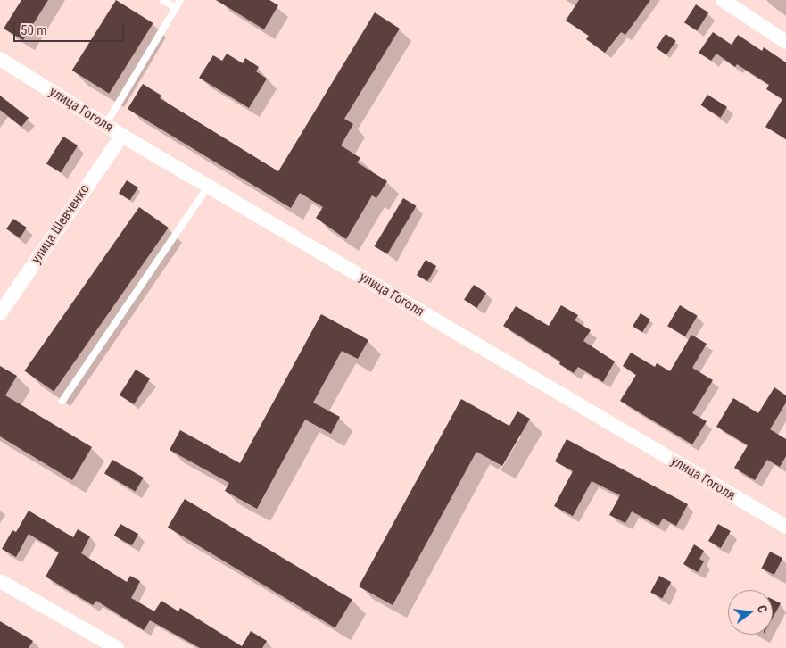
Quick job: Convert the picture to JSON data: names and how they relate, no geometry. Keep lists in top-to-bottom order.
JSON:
{
  "streets": {
    "street": ["улица Гоголя", "улица Шевченко"]
  },
  "crossings": [
    ["улица Гоголя", "улица Шевченко"]
  ],
  "scale_bar": "50 m",
  "north": "right"
}
